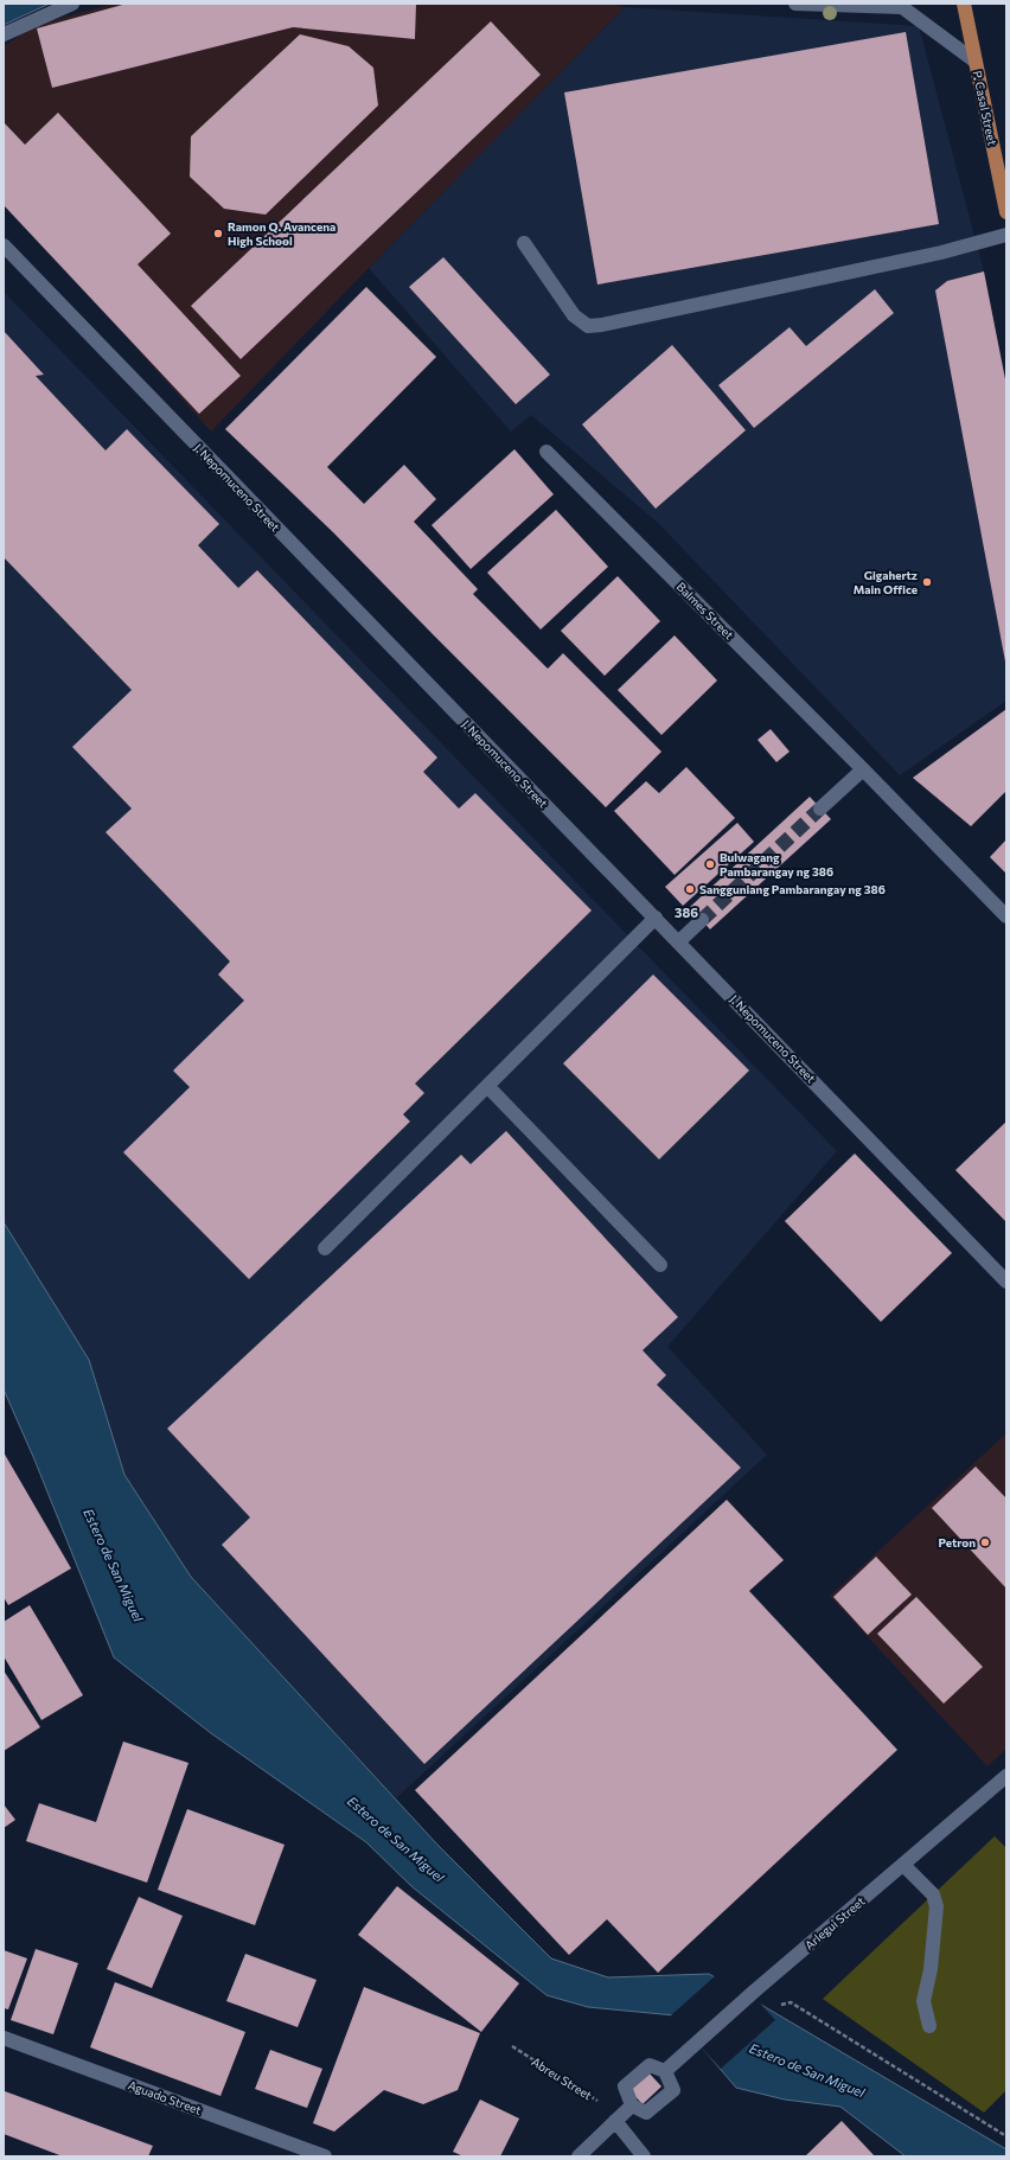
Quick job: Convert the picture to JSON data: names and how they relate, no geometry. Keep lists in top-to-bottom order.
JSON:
{
  "streets": {
    "main road": ["P. Casal Street"],
    "street": [
      "J. Nepomuceno Street",
      "Balmes Street",
      "Arlegui Street",
      "Aguado Street"
    ],
    "path": ["Abreu Street"]
  },
  "districts": ["386"],
  "water": ["Estero de San Miguel"],
  "places": [
    "Ramon Q. Avancena High School",
    "Gigahertz Main Office",
    "Bulwagang Pambarangay ng 386",
    "Sangguniang Pambarangay ng 386",
    "Petron"
  ]
}
